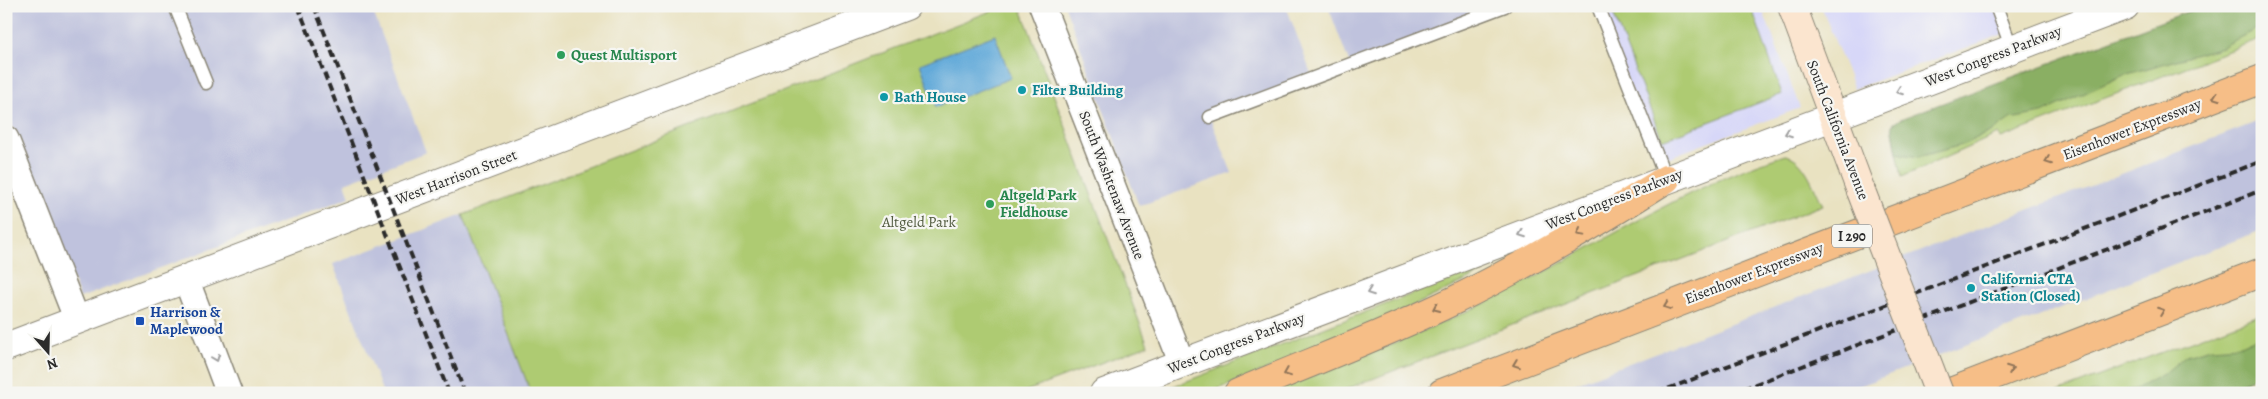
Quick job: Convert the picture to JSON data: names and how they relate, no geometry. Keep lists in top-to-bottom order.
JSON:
{
  "streets": {
    "highway": ["Eisenhower Expressway", "I 290"],
    "main road": ["South California Avenue"],
    "street": ["West Congress Parkway", "West Harrison Street", "South Washtenaw Avenue"]
  },
  "crossings": [
    ["West Congress Parkway", "South California Avenue"],
    ["West Congress Parkway", "South Washtenaw Avenue"]
  ],
  "one_way": ["West Congress Parkway"],
  "parks": ["Altgeld Park"],
  "places": {
    "other": [
      "Quest Multisport",
      "Filter Building",
      "Bath House",
      "Altgeld Park Fieldhouse",
      "California CTA Station (Closed)"
    ],
    "transit": ["Harrison & Maplewood"]
  },
  "north": "bottom"
}
